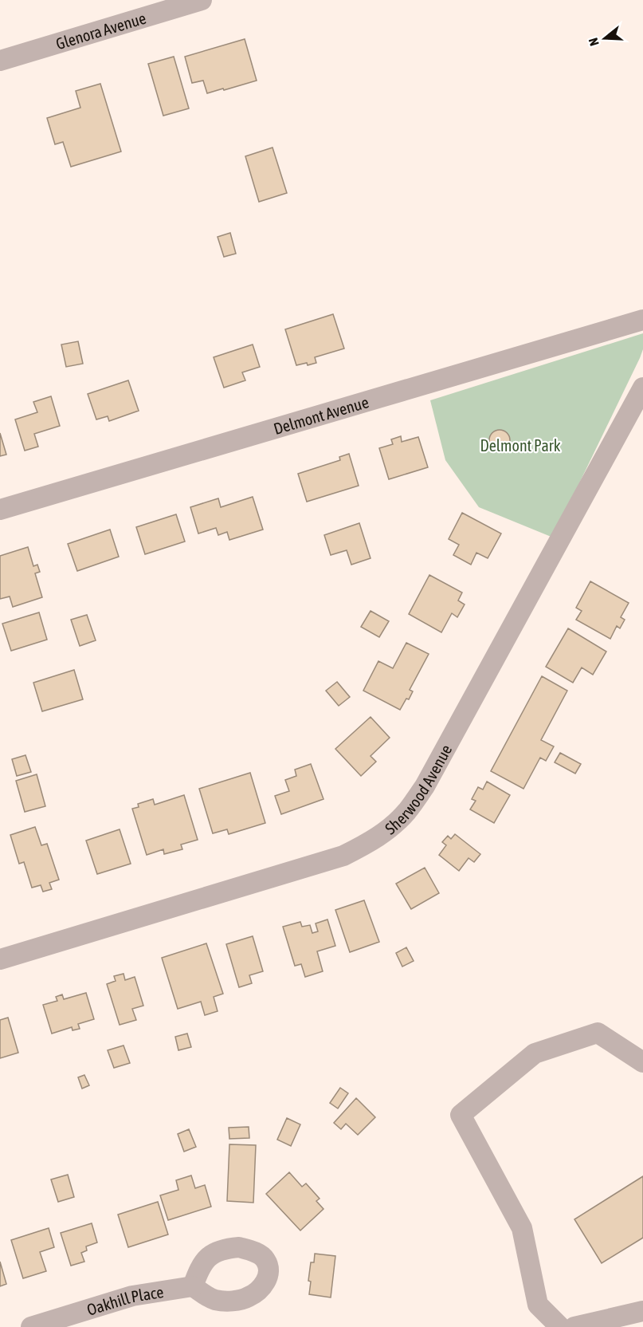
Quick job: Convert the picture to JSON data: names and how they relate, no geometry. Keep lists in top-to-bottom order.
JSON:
{
  "streets": {
    "street": [
      "Glenora Avenue",
      "Delmont Avenue",
      "Sherwood Avenue",
      "Oakhill Place"
    ]
  },
  "parks": ["Delmont Park"],
  "north": "left"
}
